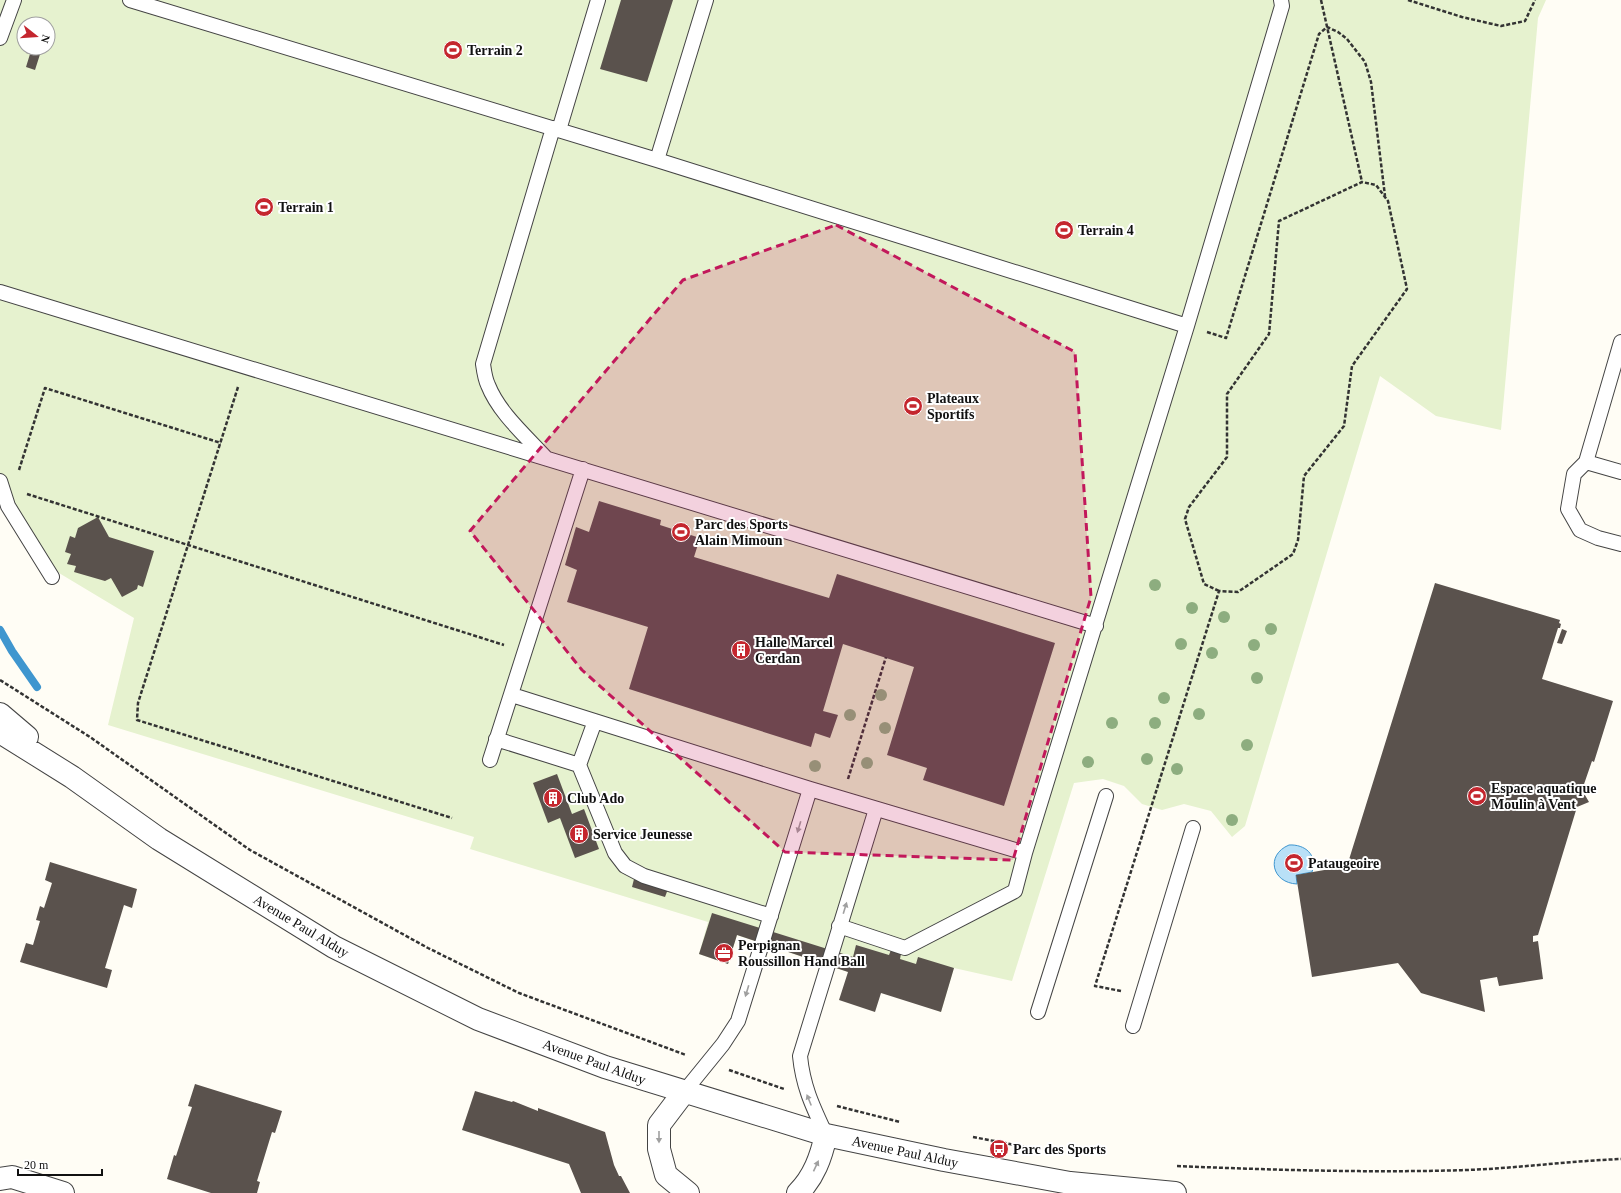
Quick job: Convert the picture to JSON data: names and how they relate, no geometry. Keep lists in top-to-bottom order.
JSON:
{
  "streets": {
    "street": ["Avenue Paul Alduy"]
  },
  "places": {
    "sports": [
      "Terrain 2",
      "Terrain 1",
      "Terrain 4",
      "Plateaux Sportifs",
      "Parc des Sports Alain Mimoun",
      "Espace aquatique Moulin à Vent",
      "Pataugeoire"
    ],
    "building": ["Halle Marcel Cerdan", "Club Ado", "Service Jeunesse"],
    "office": ["Perpignan Roussillon Hand Ball"],
    "bus stop": ["Parc des Sports"]
  },
  "scale_bar": "20 m",
  "north": "right"
}
